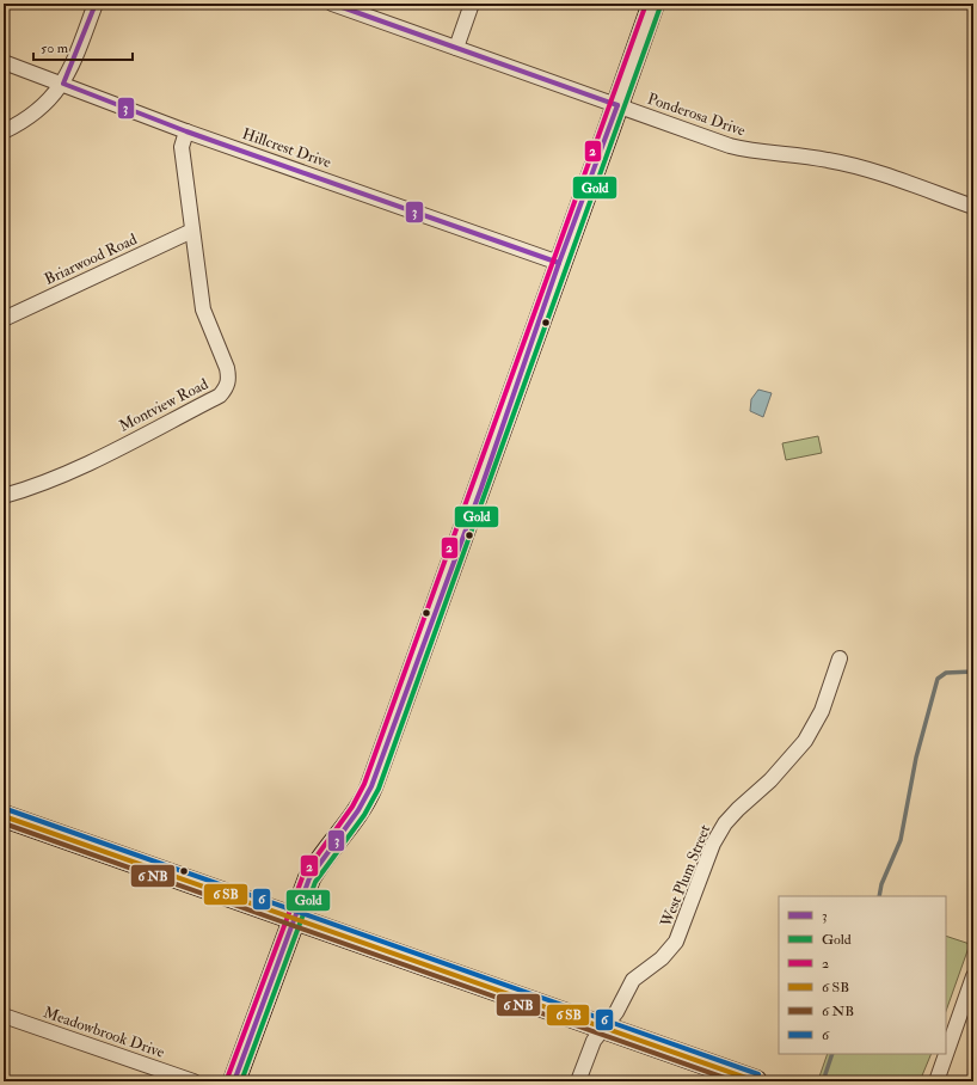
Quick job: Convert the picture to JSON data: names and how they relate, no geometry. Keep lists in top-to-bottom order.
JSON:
{
  "streets": {
    "street": [
      "Ponderosa Drive",
      "Hillcrest Drive",
      "Briarwood Road",
      "Montview Road",
      "West Plum Street",
      "Meadowbrook Drive"
    ]
  },
  "crossings": [
    ["Hillcrest Drive", "Montview Road"],
    ["Briarwood Road", "Montview Road"]
  ],
  "lines": [
    "transit line 3",
    "transit line 2",
    "transit line Gold",
    "transit line 6"
  ],
  "legend": [
    "3",
    "Gold",
    "2",
    "6 SB",
    "6 NB",
    "6"
  ],
  "scale_bar": "50 m"
}
